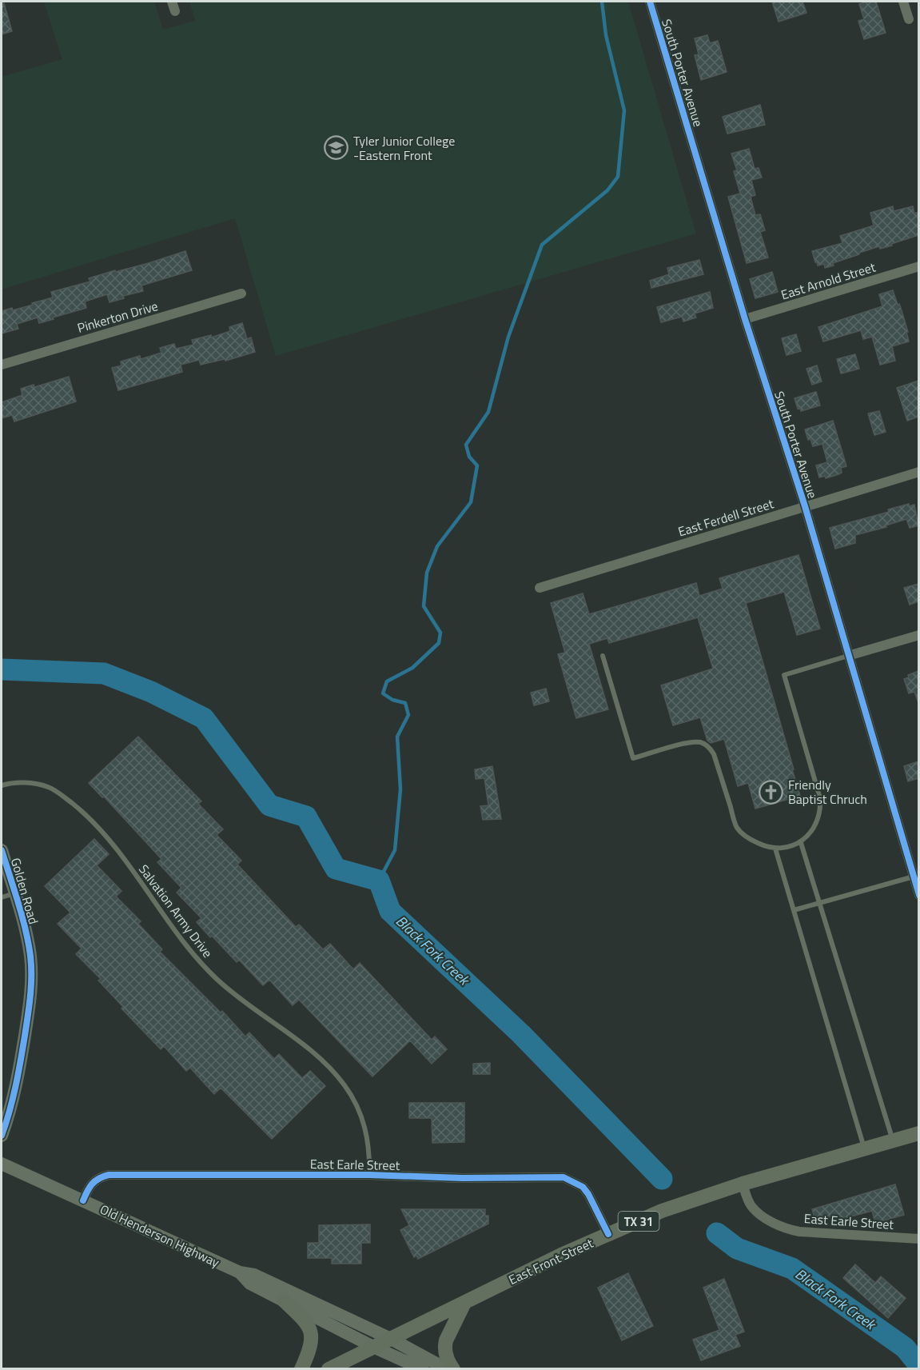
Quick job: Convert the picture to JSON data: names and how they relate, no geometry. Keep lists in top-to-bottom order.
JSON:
{
  "streets": {
    "main road": [
      "Golden Road",
      "TX 31",
      "Old Henderson Highway",
      "East Front Street"
    ],
    "street": [
      "South Porter Avenue",
      "East Arnold Street",
      "Pinkerton Drive",
      "East Ferdell Street",
      "East Earle Street"
    ],
    "lane": ["Salvation Army Drive"]
  },
  "crossings": [
    ["South Porter Avenue", "East Arnold Street"],
    ["South Porter Avenue", "East Ferdell Street"],
    ["Salvation Army Drive", "East Earle Street"],
    ["East Earle Street", "Old Henderson Highway"],
    ["East Earle Street", "East Front Street"],
    ["Old Henderson Highway", "East Front Street"]
  ],
  "water": ["Black Fork Creek"],
  "places": {
    "school or university": ["Tyler Junior College -Eastern Front"],
    "church": ["Friendly Baptist Chruch"]
  }
}
